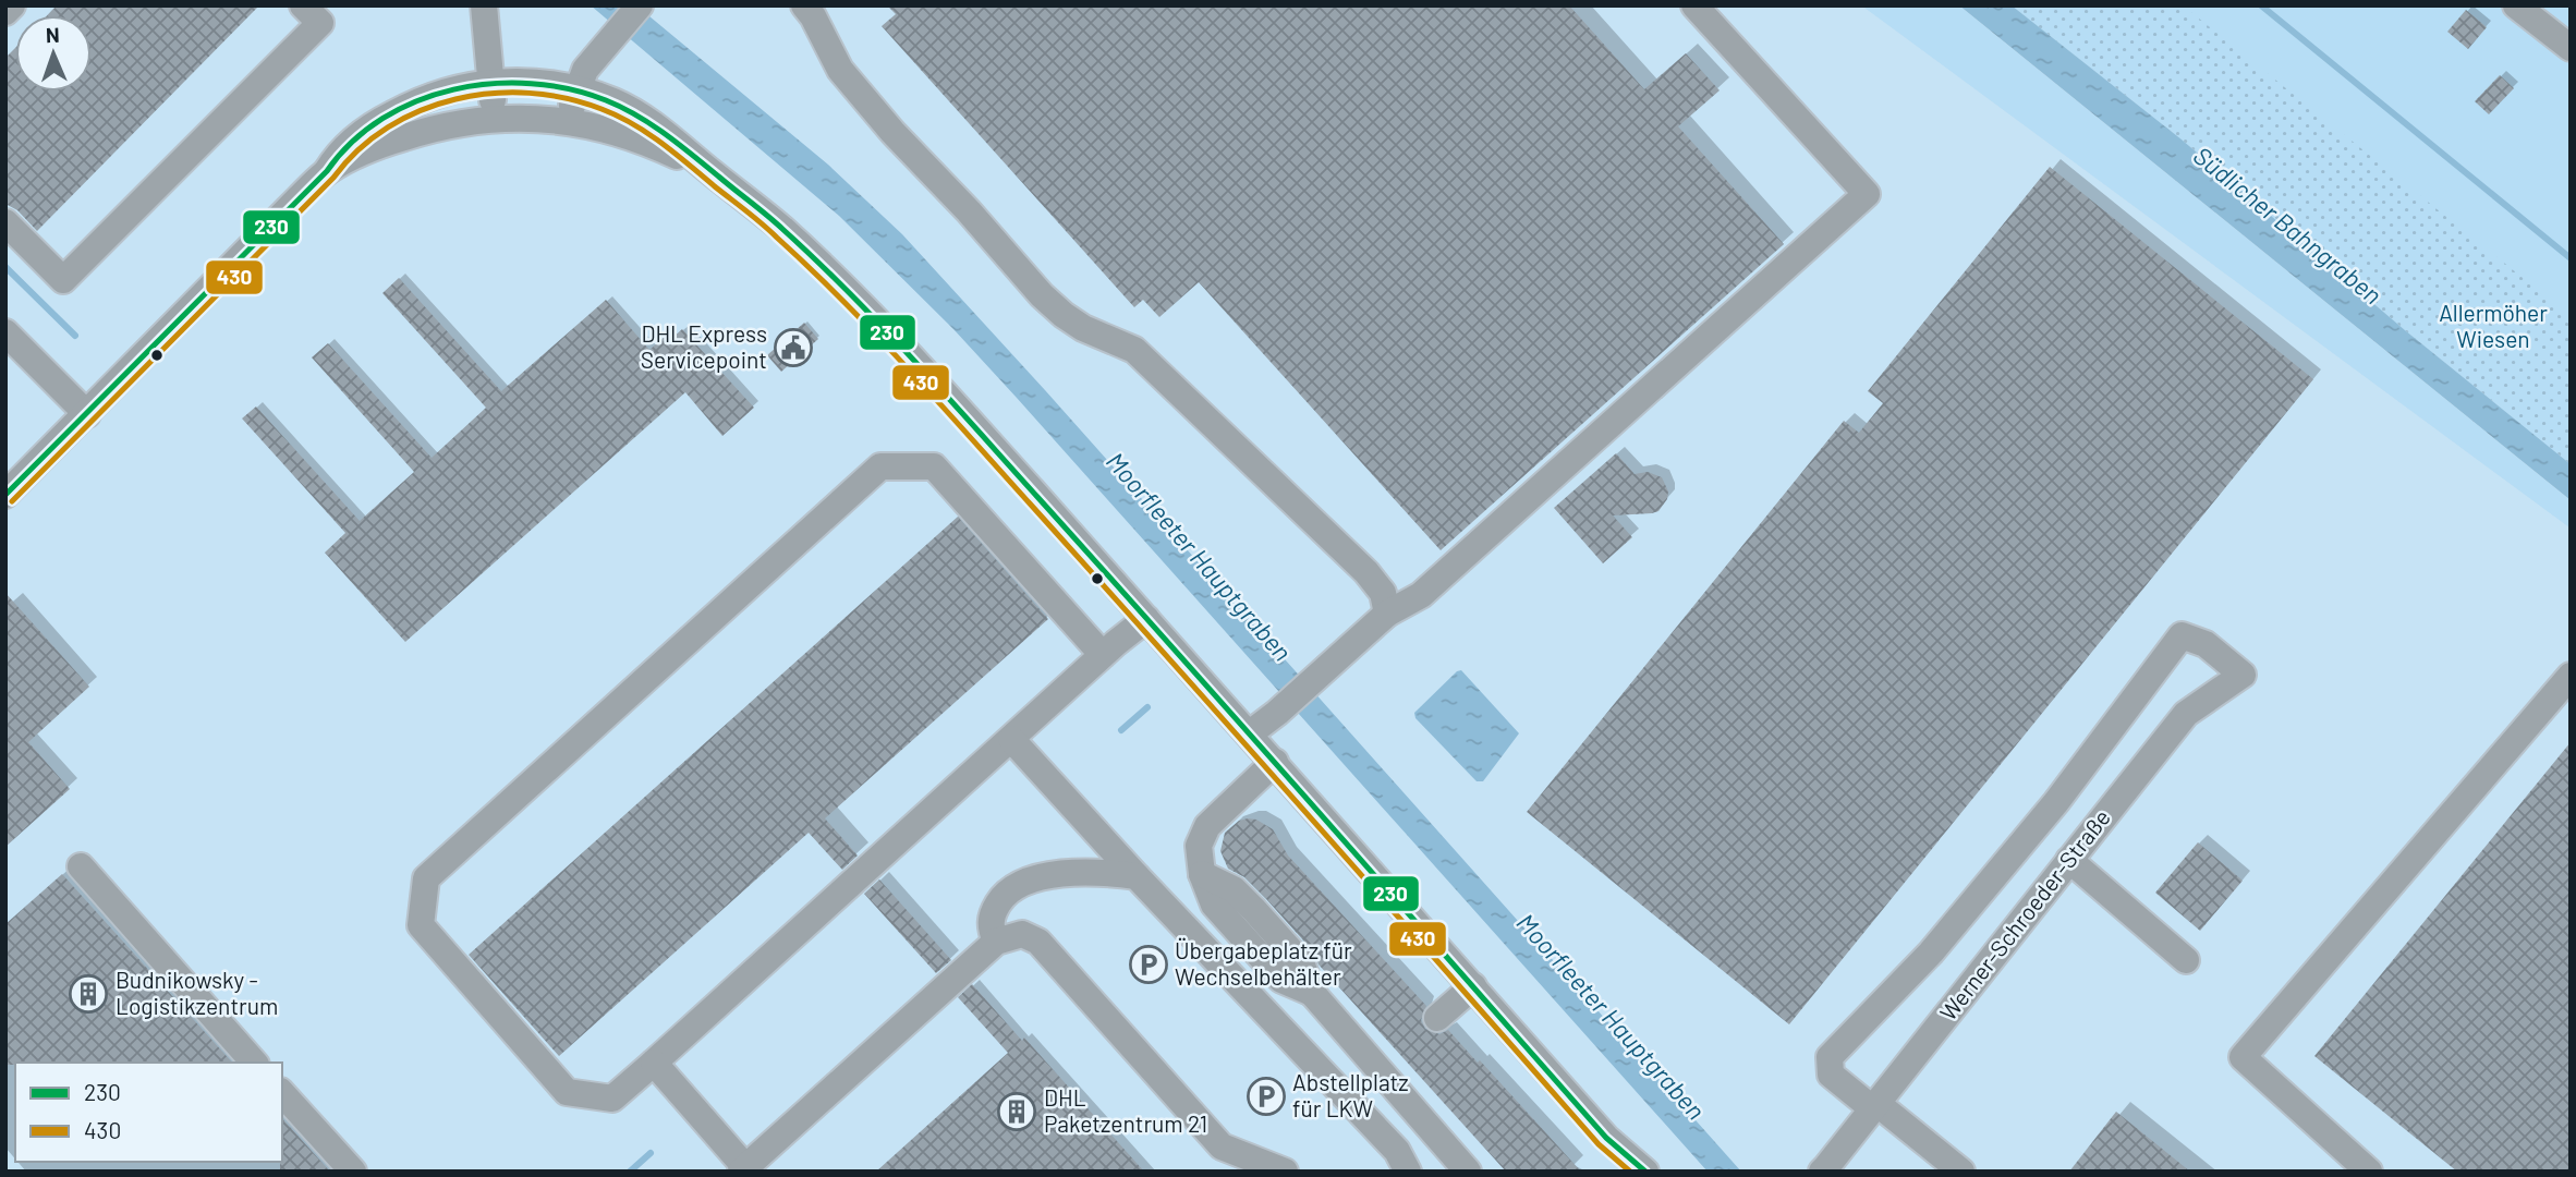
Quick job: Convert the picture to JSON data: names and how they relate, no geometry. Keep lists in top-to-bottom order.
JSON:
{
  "streets": {
    "street": ["Werner-Schroeder-Straße"]
  },
  "water": ["Südlicher Bahngraben", "Moorfleeter Hauptgraben"],
  "parks": ["Allermöher Wiesen"],
  "places": {
    "public building": ["DHL Express Servicepoint"],
    "parking": ["Übergabeplatz für Wechselbehälter", "Abstellplatz für LKW"],
    "building": ["Budnikowsky - Logistikzentrum", "DHL Paketzentrum 21"]
  },
  "lines": ["transit line 230", "transit line 430"],
  "legend": ["230", "430"],
  "north": "top"
}
